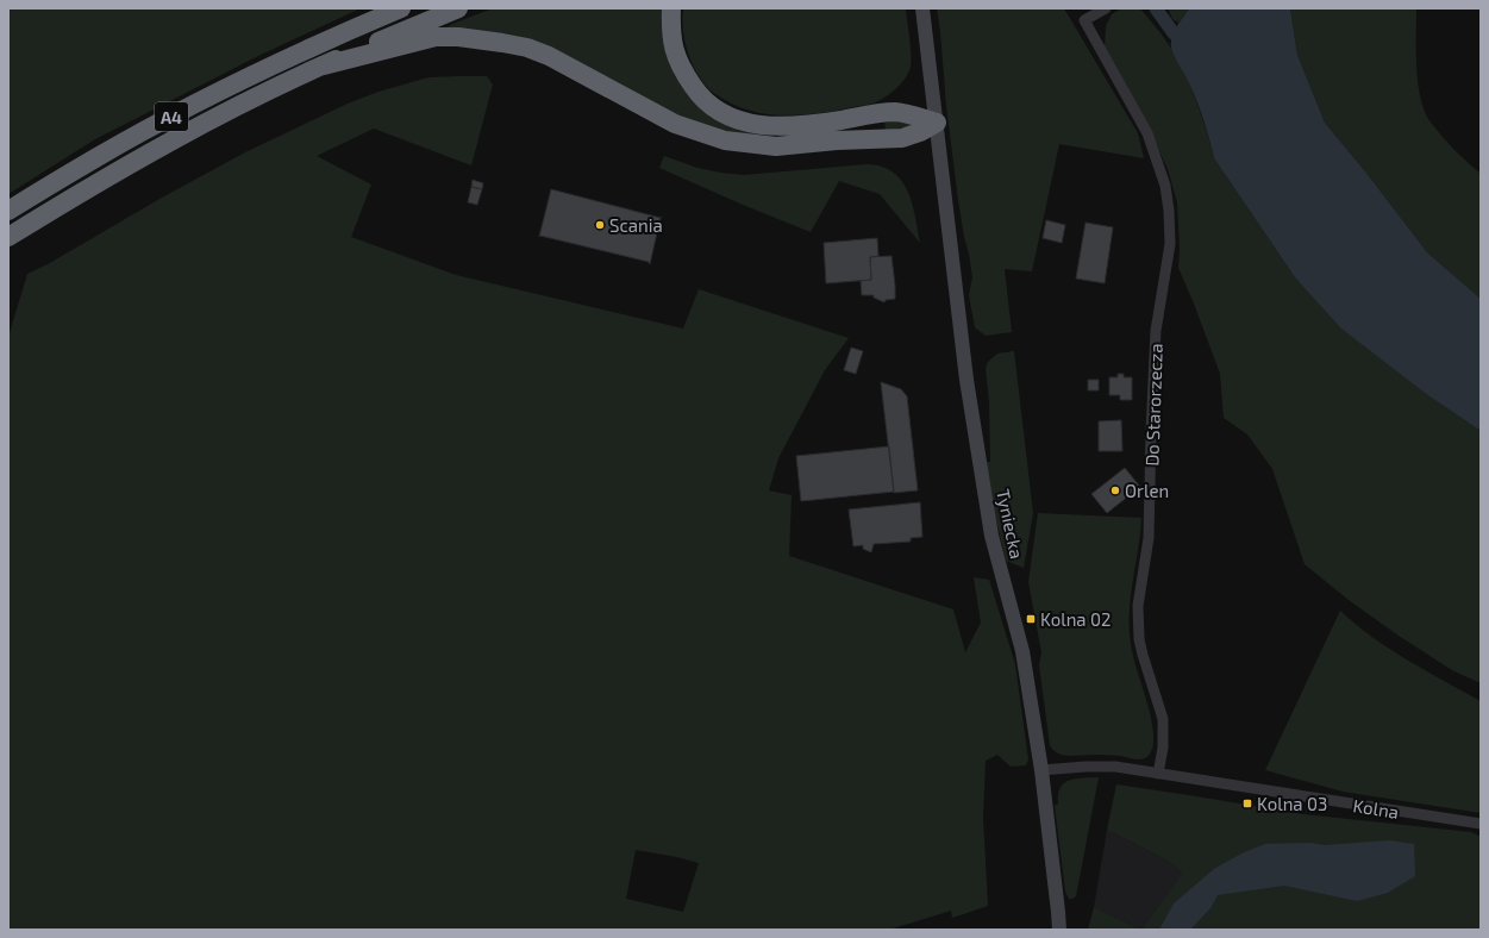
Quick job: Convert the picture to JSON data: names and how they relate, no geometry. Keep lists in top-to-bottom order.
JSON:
{
  "streets": {
    "highway": ["A4"],
    "street": ["Do Starorzecza", "Tyniecka", "Kolna"]
  },
  "crossings": [
    ["Do Starorzecza", "Kolna"]
  ],
  "places": {
    "other": ["Scania", "Orlen"],
    "transit": ["Kolna 02", "Kolna 03"]
  }
}
